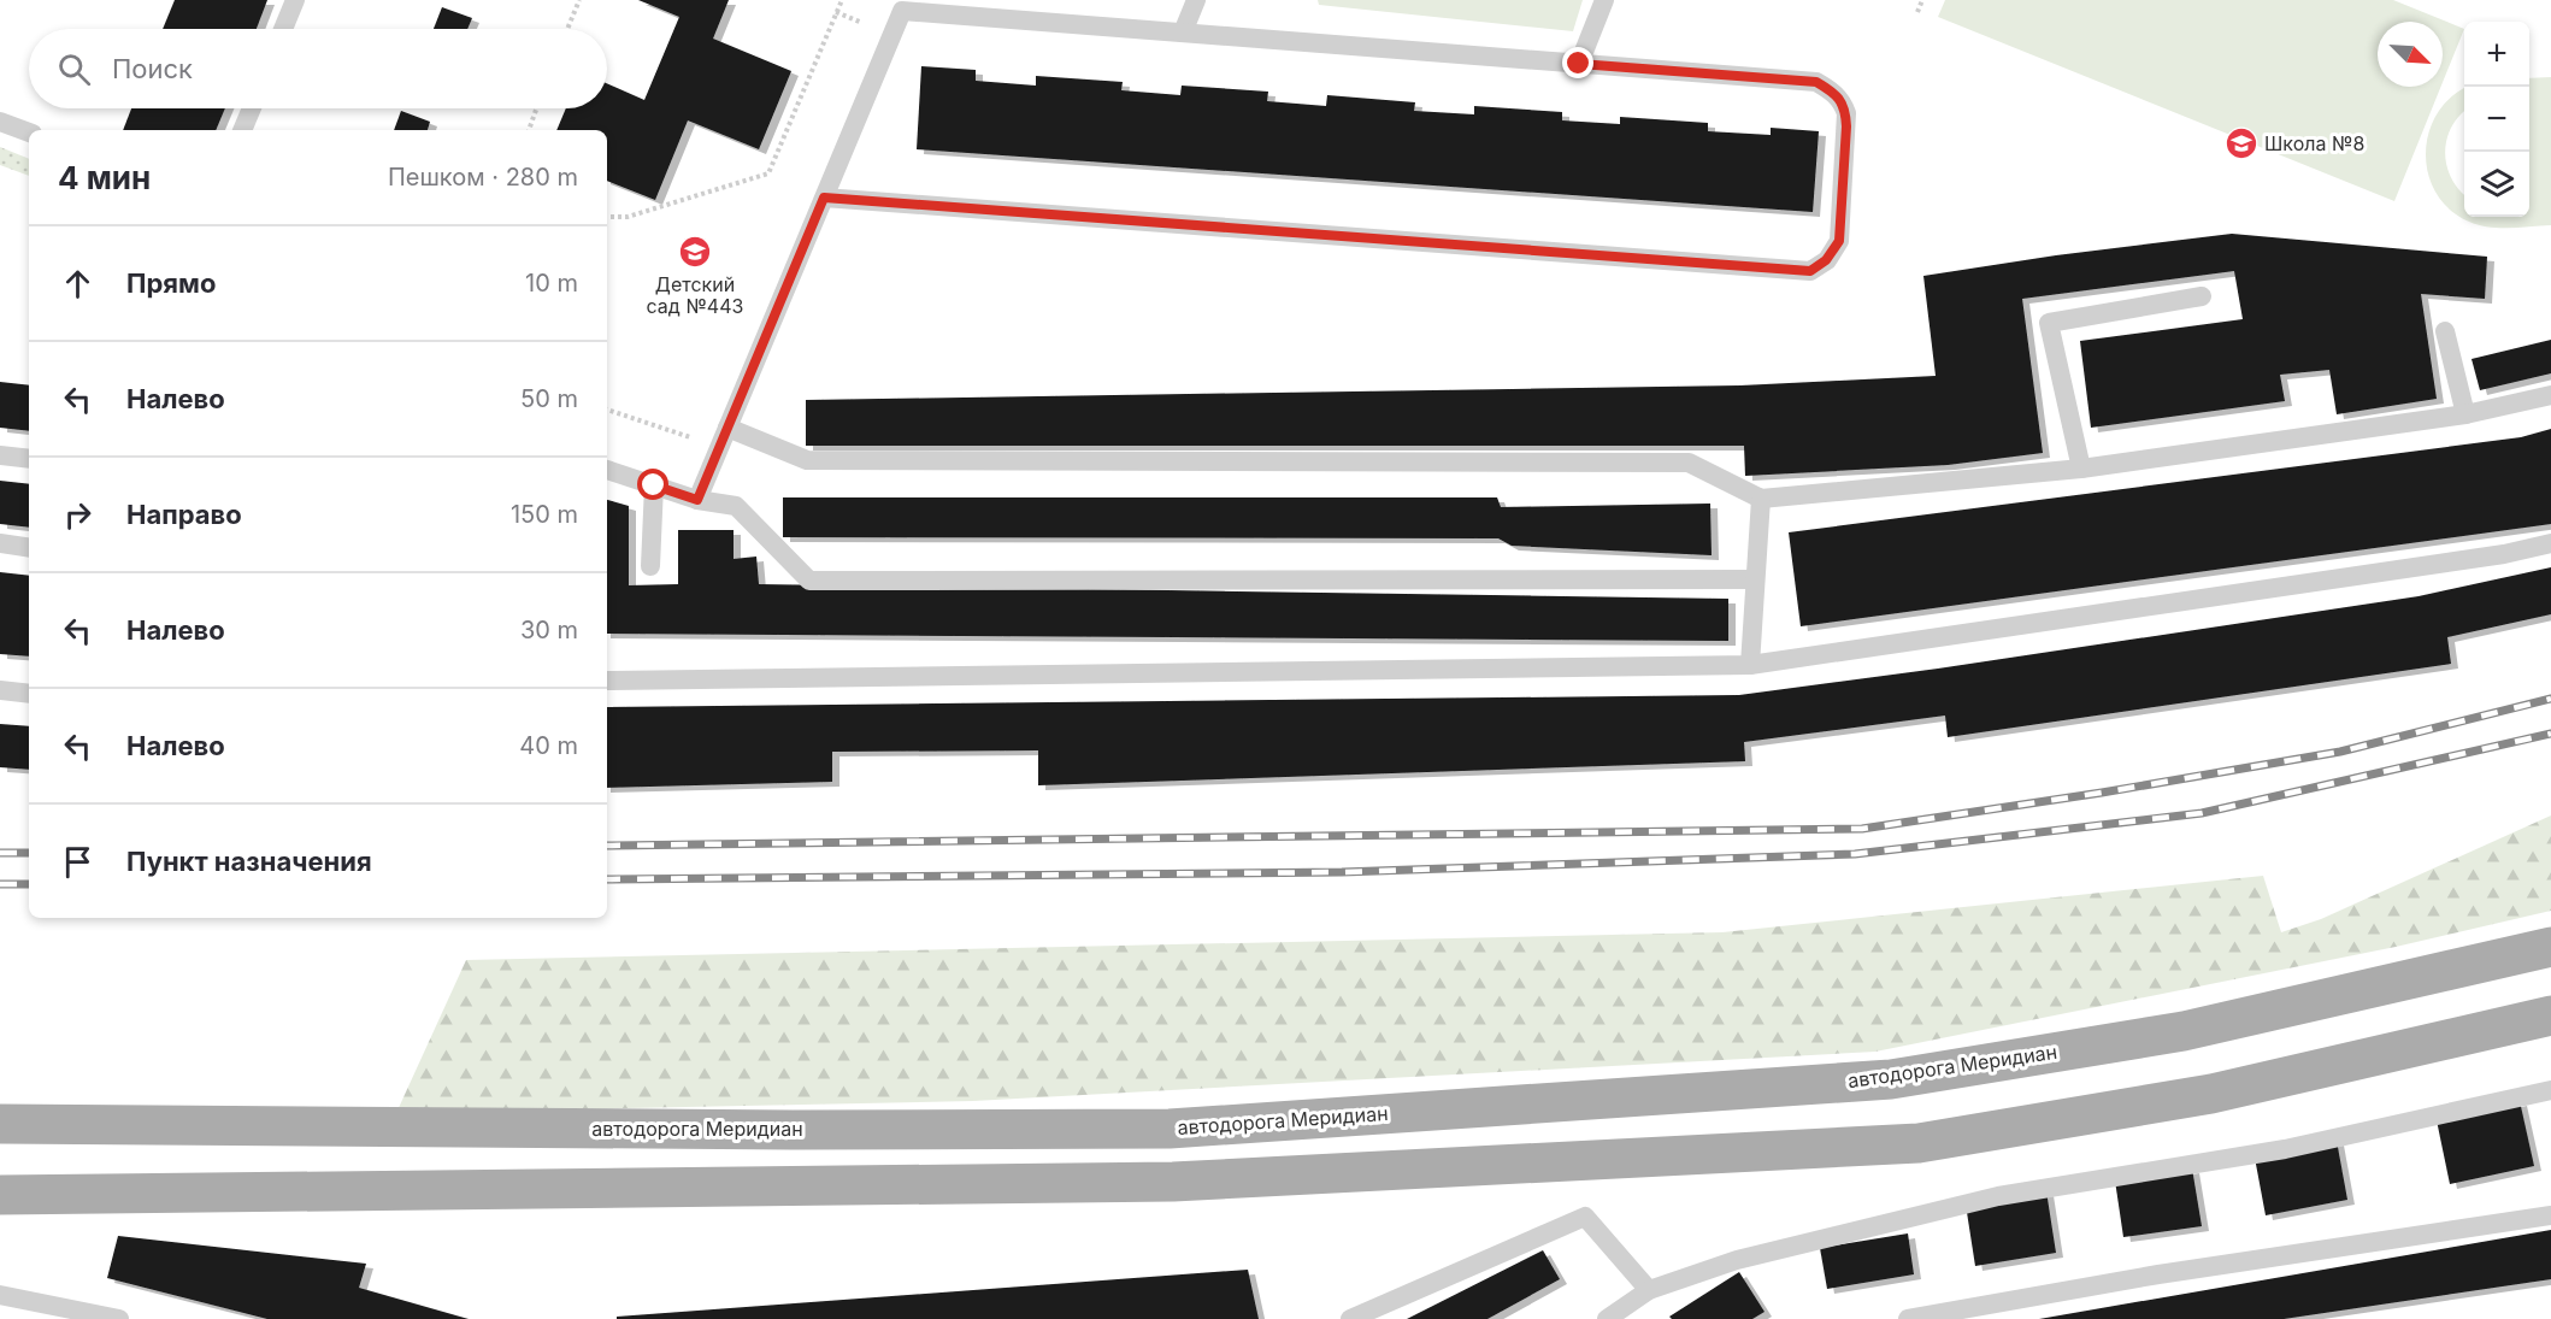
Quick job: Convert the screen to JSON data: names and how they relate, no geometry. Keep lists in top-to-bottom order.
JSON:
{
  "streets": {
    "main road": ["автодорога Меридиан"]
  },
  "places": {
    "school or university": ["Школа №8", "Детский сад №443"]
  },
  "north": "bottom right",
  "page": {
    "map_buttons": ["+", "−"],
    "search": "Поиск",
    "heading": ["4 мин", "Пешком · 280 m"],
    "list": [
      ["Прямо", "10 m"],
      ["Налево", "50 m"],
      ["Направо", "150 m"],
      ["Налево", "30 m"],
      ["Налево", "40 m"],
      "Пункт назначения"
    ]
  }
}
